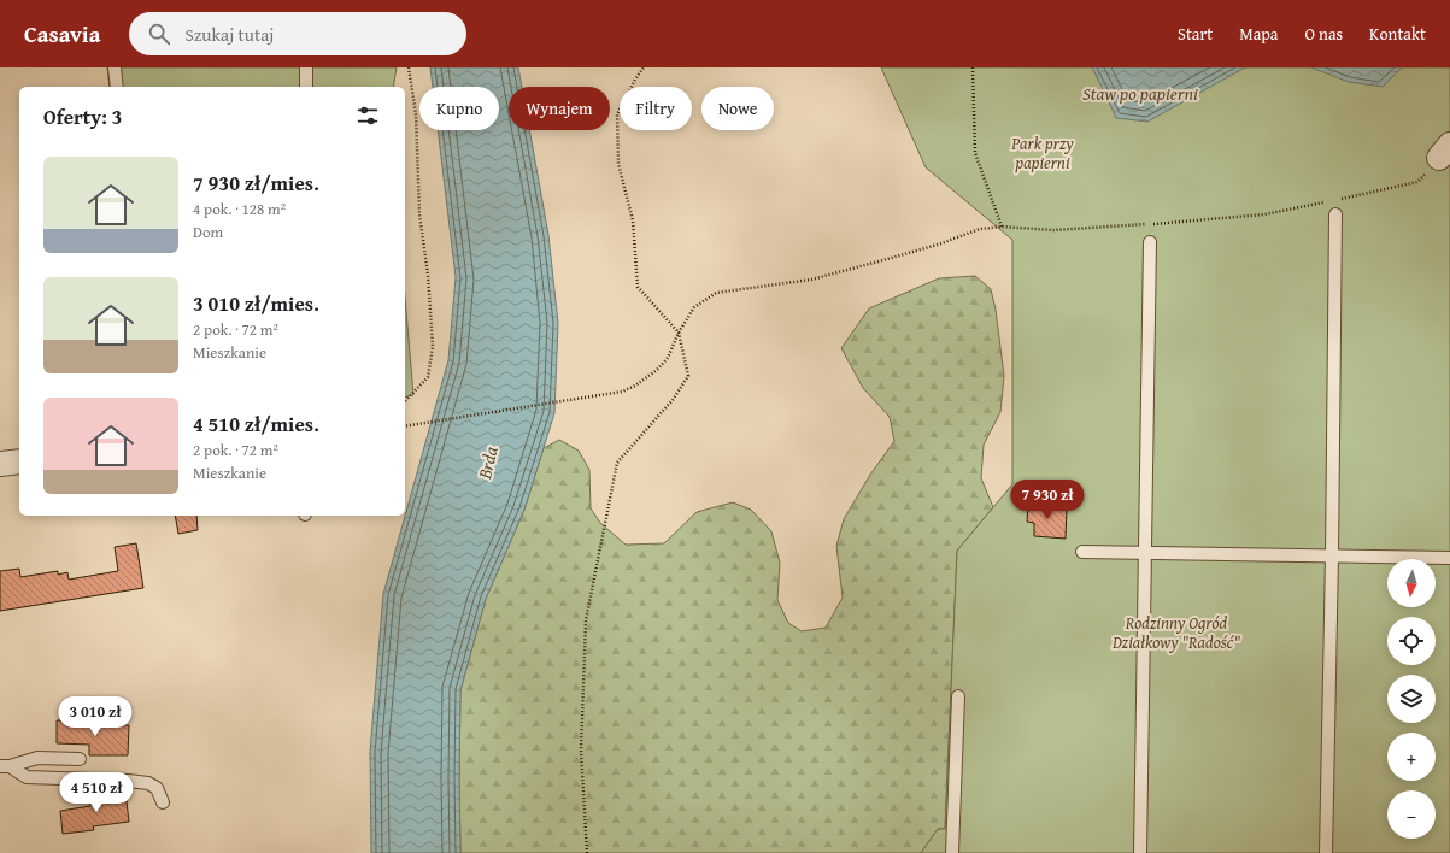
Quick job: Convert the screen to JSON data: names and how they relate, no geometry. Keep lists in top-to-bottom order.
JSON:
{
  "water": ["Staw po papierni", "Brda"],
  "parks": ["Park przy papierni", "Rodzinny Ogród Działkowy \"Radość\""],
  "north": "bottom",
  "page": {
    "header": "Casavia",
    "search": "Szukaj tutaj",
    "nav": [
      "Start",
      "Mapa",
      "O nas",
      "Kontakt"
    ],
    "chip": [
      "Kupno",
      "Wynajem",
      "Filtry",
      "Nowe"
    ],
    "heading": "Oferty: 3",
    "list": [
      {
        "name": "7 930 zł/mies.",
        "note": "4 pok. · 128 m² · Dom"
      },
      {
        "name": "3 010 zł/mies.",
        "note": "2 pok. · 72 m² · Mieszkanie"
      },
      {
        "name": "4 510 zł/mies.",
        "note": "2 pok. · 72 m² · Mieszkanie"
      }
    ],
    "price": ["7 930 zł", "3 010 zł", "4 510 zł"],
    "map_buttons": ["+", "−"]
  }
}
